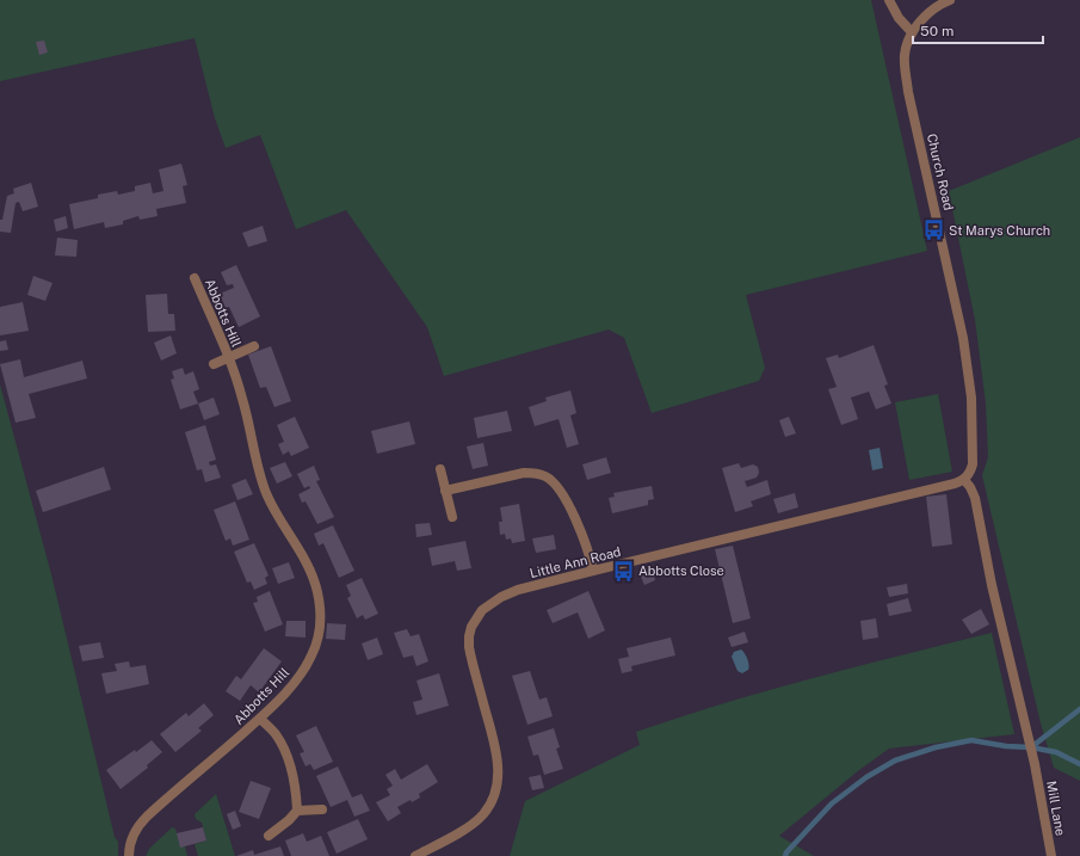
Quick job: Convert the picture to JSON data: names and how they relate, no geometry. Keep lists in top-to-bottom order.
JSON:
{
  "streets": {
    "street": [
      "Church Road",
      "Abbotts Hill",
      "Little Ann Road",
      "Mill Lane"
    ]
  },
  "crossings": [
    ["Church Road", "Little Ann Road"],
    ["Church Road", "Mill Lane"],
    ["Little Ann Road", "Mill Lane"]
  ],
  "places": {
    "bus stop": ["St Marys Church", "Abbotts Close"]
  },
  "scale_bar": "50 m"
}
